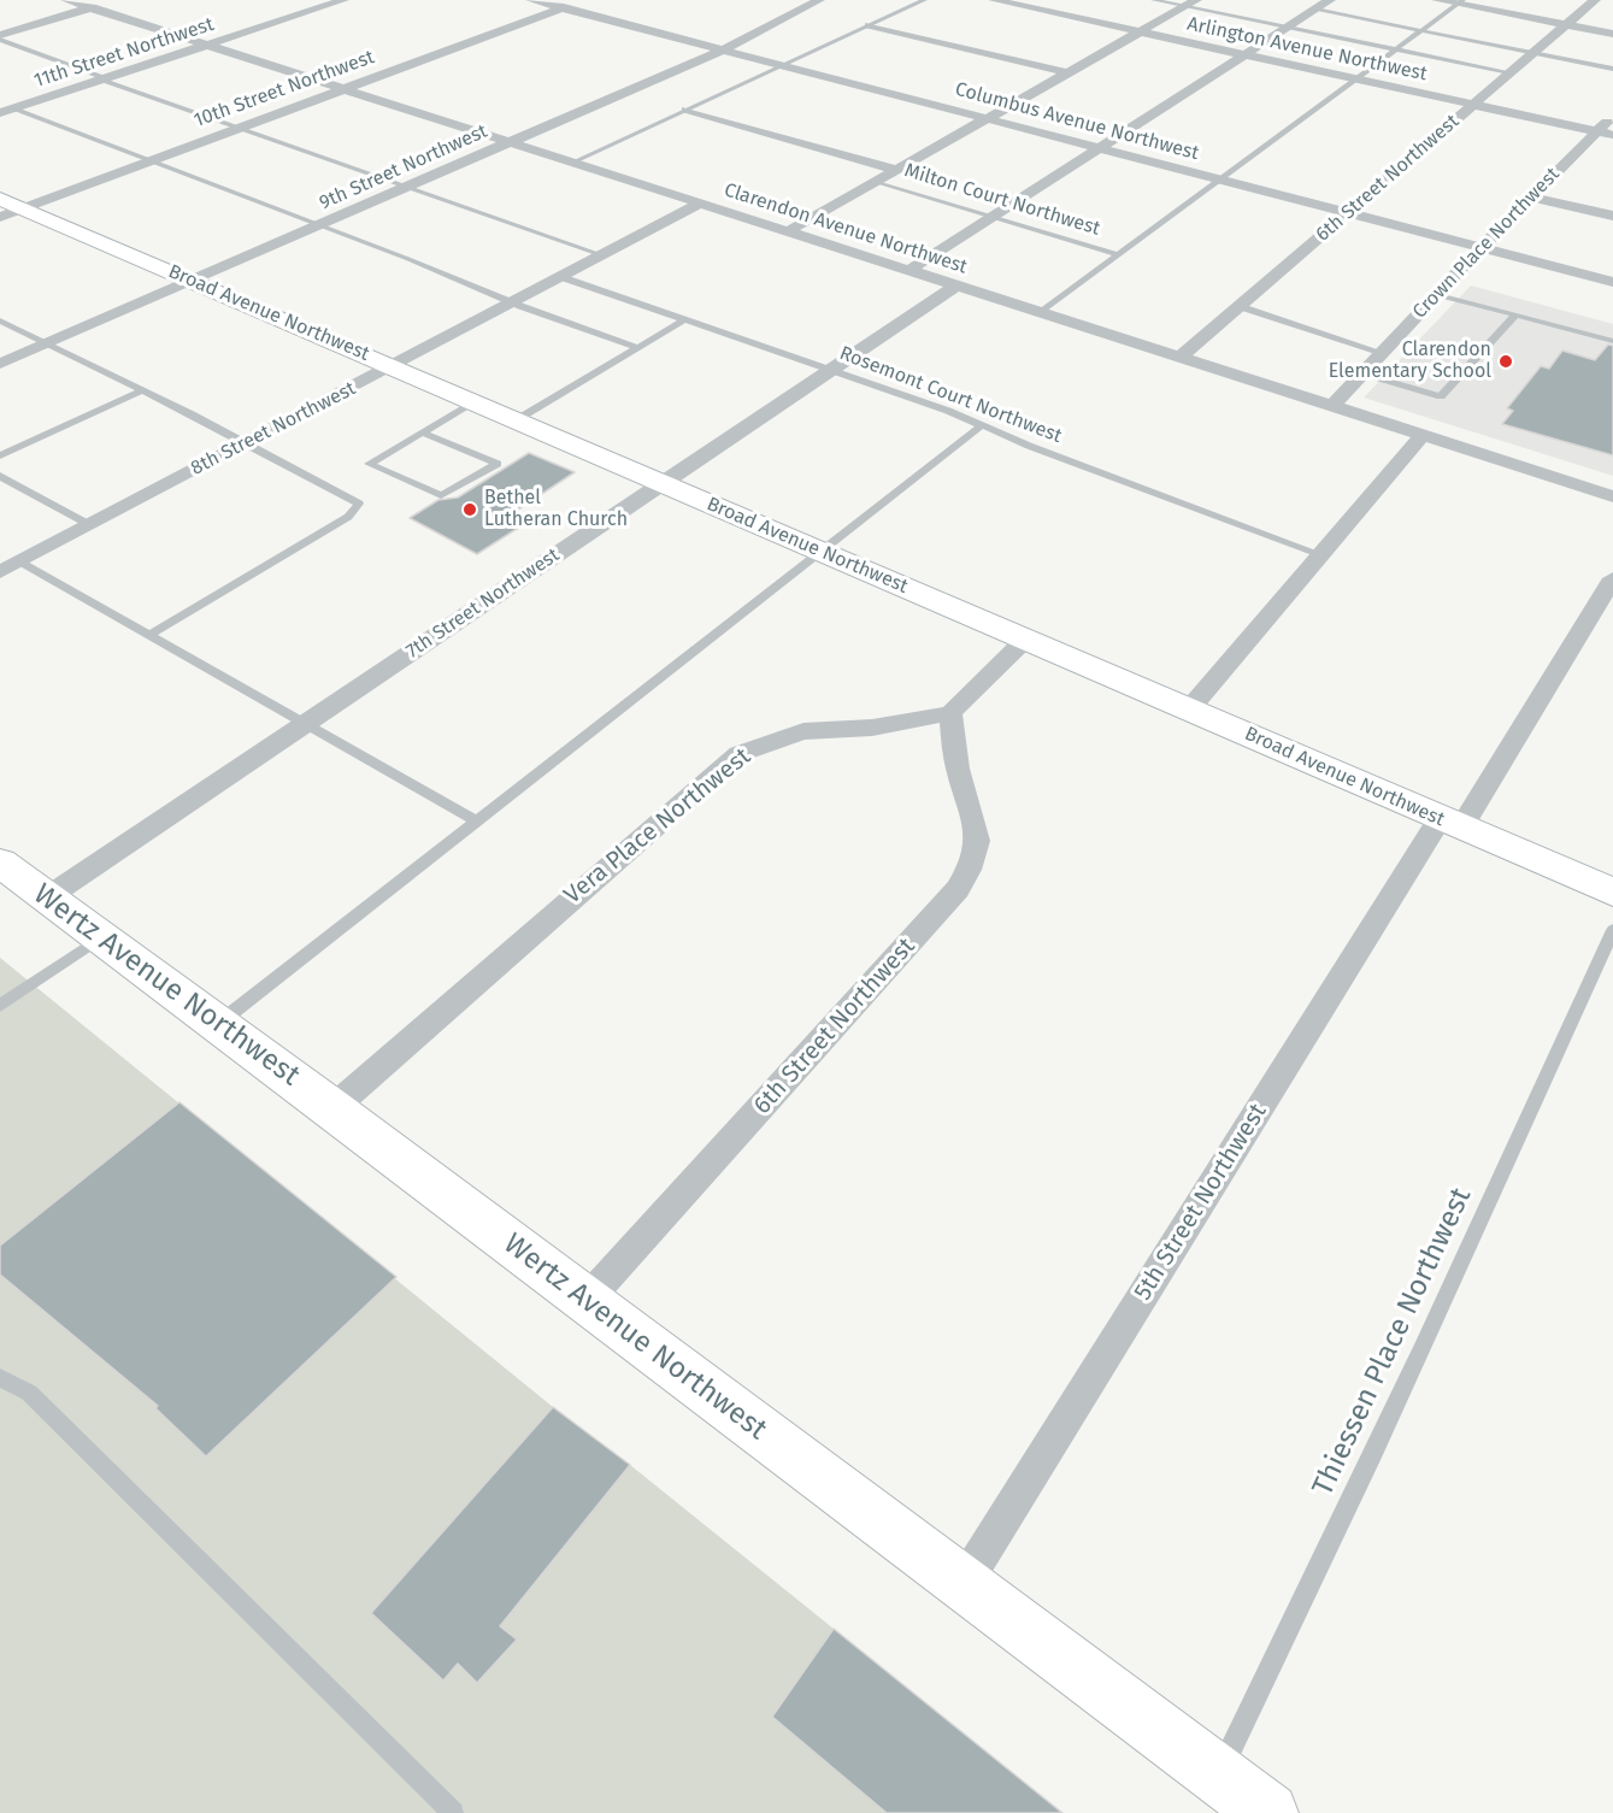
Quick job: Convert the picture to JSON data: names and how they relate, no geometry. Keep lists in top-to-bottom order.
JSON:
{
  "streets": {
    "street": [
      "Arlington Avenue Northwest",
      "11th Street Northwest",
      "10th Street Northwest",
      "Columbus Avenue Northwest",
      "9th Street Northwest",
      "6th Street Northwest",
      "Milton Court Northwest",
      "Clarendon Avenue Northwest",
      "Crown Place Northwest",
      "Broad Avenue Northwest",
      "8th Street Northwest",
      "7th Street Northwest",
      "Vera Place Northwest",
      "Wertz Avenue Northwest",
      "5th Street Northwest"
    ],
    "lane": ["Rosemont Court Northwest", "Thiessen Place Northwest"]
  },
  "crossings": [
    ["Arlington Avenue Northwest", "6th Street Northwest"],
    ["Arlington Avenue Northwest", "Crown Place Northwest"],
    ["11th Street Northwest", "Clarendon Avenue Northwest"],
    ["10th Street Northwest", "Columbus Avenue Northwest"],
    ["10th Street Northwest", "Clarendon Avenue Northwest"],
    ["10th Street Northwest", "Broad Avenue Northwest"],
    ["Columbus Avenue Northwest", "9th Street Northwest"],
    ["Columbus Avenue Northwest", "6th Street Northwest"],
    ["Columbus Avenue Northwest", "Crown Place Northwest"],
    ["9th Street Northwest", "Clarendon Avenue Northwest"],
    ["9th Street Northwest", "Broad Avenue Northwest"],
    ["6th Street Northwest", "Clarendon Avenue Northwest"],
    ["6th Street Northwest", "Vera Place Northwest"],
    ["6th Street Northwest", "Wertz Avenue Northwest"],
    ["Clarendon Avenue Northwest", "Crown Place Northwest"],
    ["Clarendon Avenue Northwest", "8th Street Northwest"],
    ["Clarendon Avenue Northwest", "7th Street Northwest"],
    ["Broad Avenue Northwest", "8th Street Northwest"],
    ["Broad Avenue Northwest", "7th Street Northwest"],
    ["Broad Avenue Northwest", "5th Street Northwest"],
    ["Rosemont Court Northwest", "8th Street Northwest"],
    ["Rosemont Court Northwest", "7th Street Northwest"],
    ["7th Street Northwest", "Wertz Avenue Northwest"],
    ["Vera Place Northwest", "Wertz Avenue Northwest"],
    ["Wertz Avenue Northwest", "5th Street Northwest"],
    ["Wertz Avenue Northwest", "Thiessen Place Northwest"]
  ],
  "places": ["Clarendon Elementary School", "Bethel Lutheran Church"]
}
